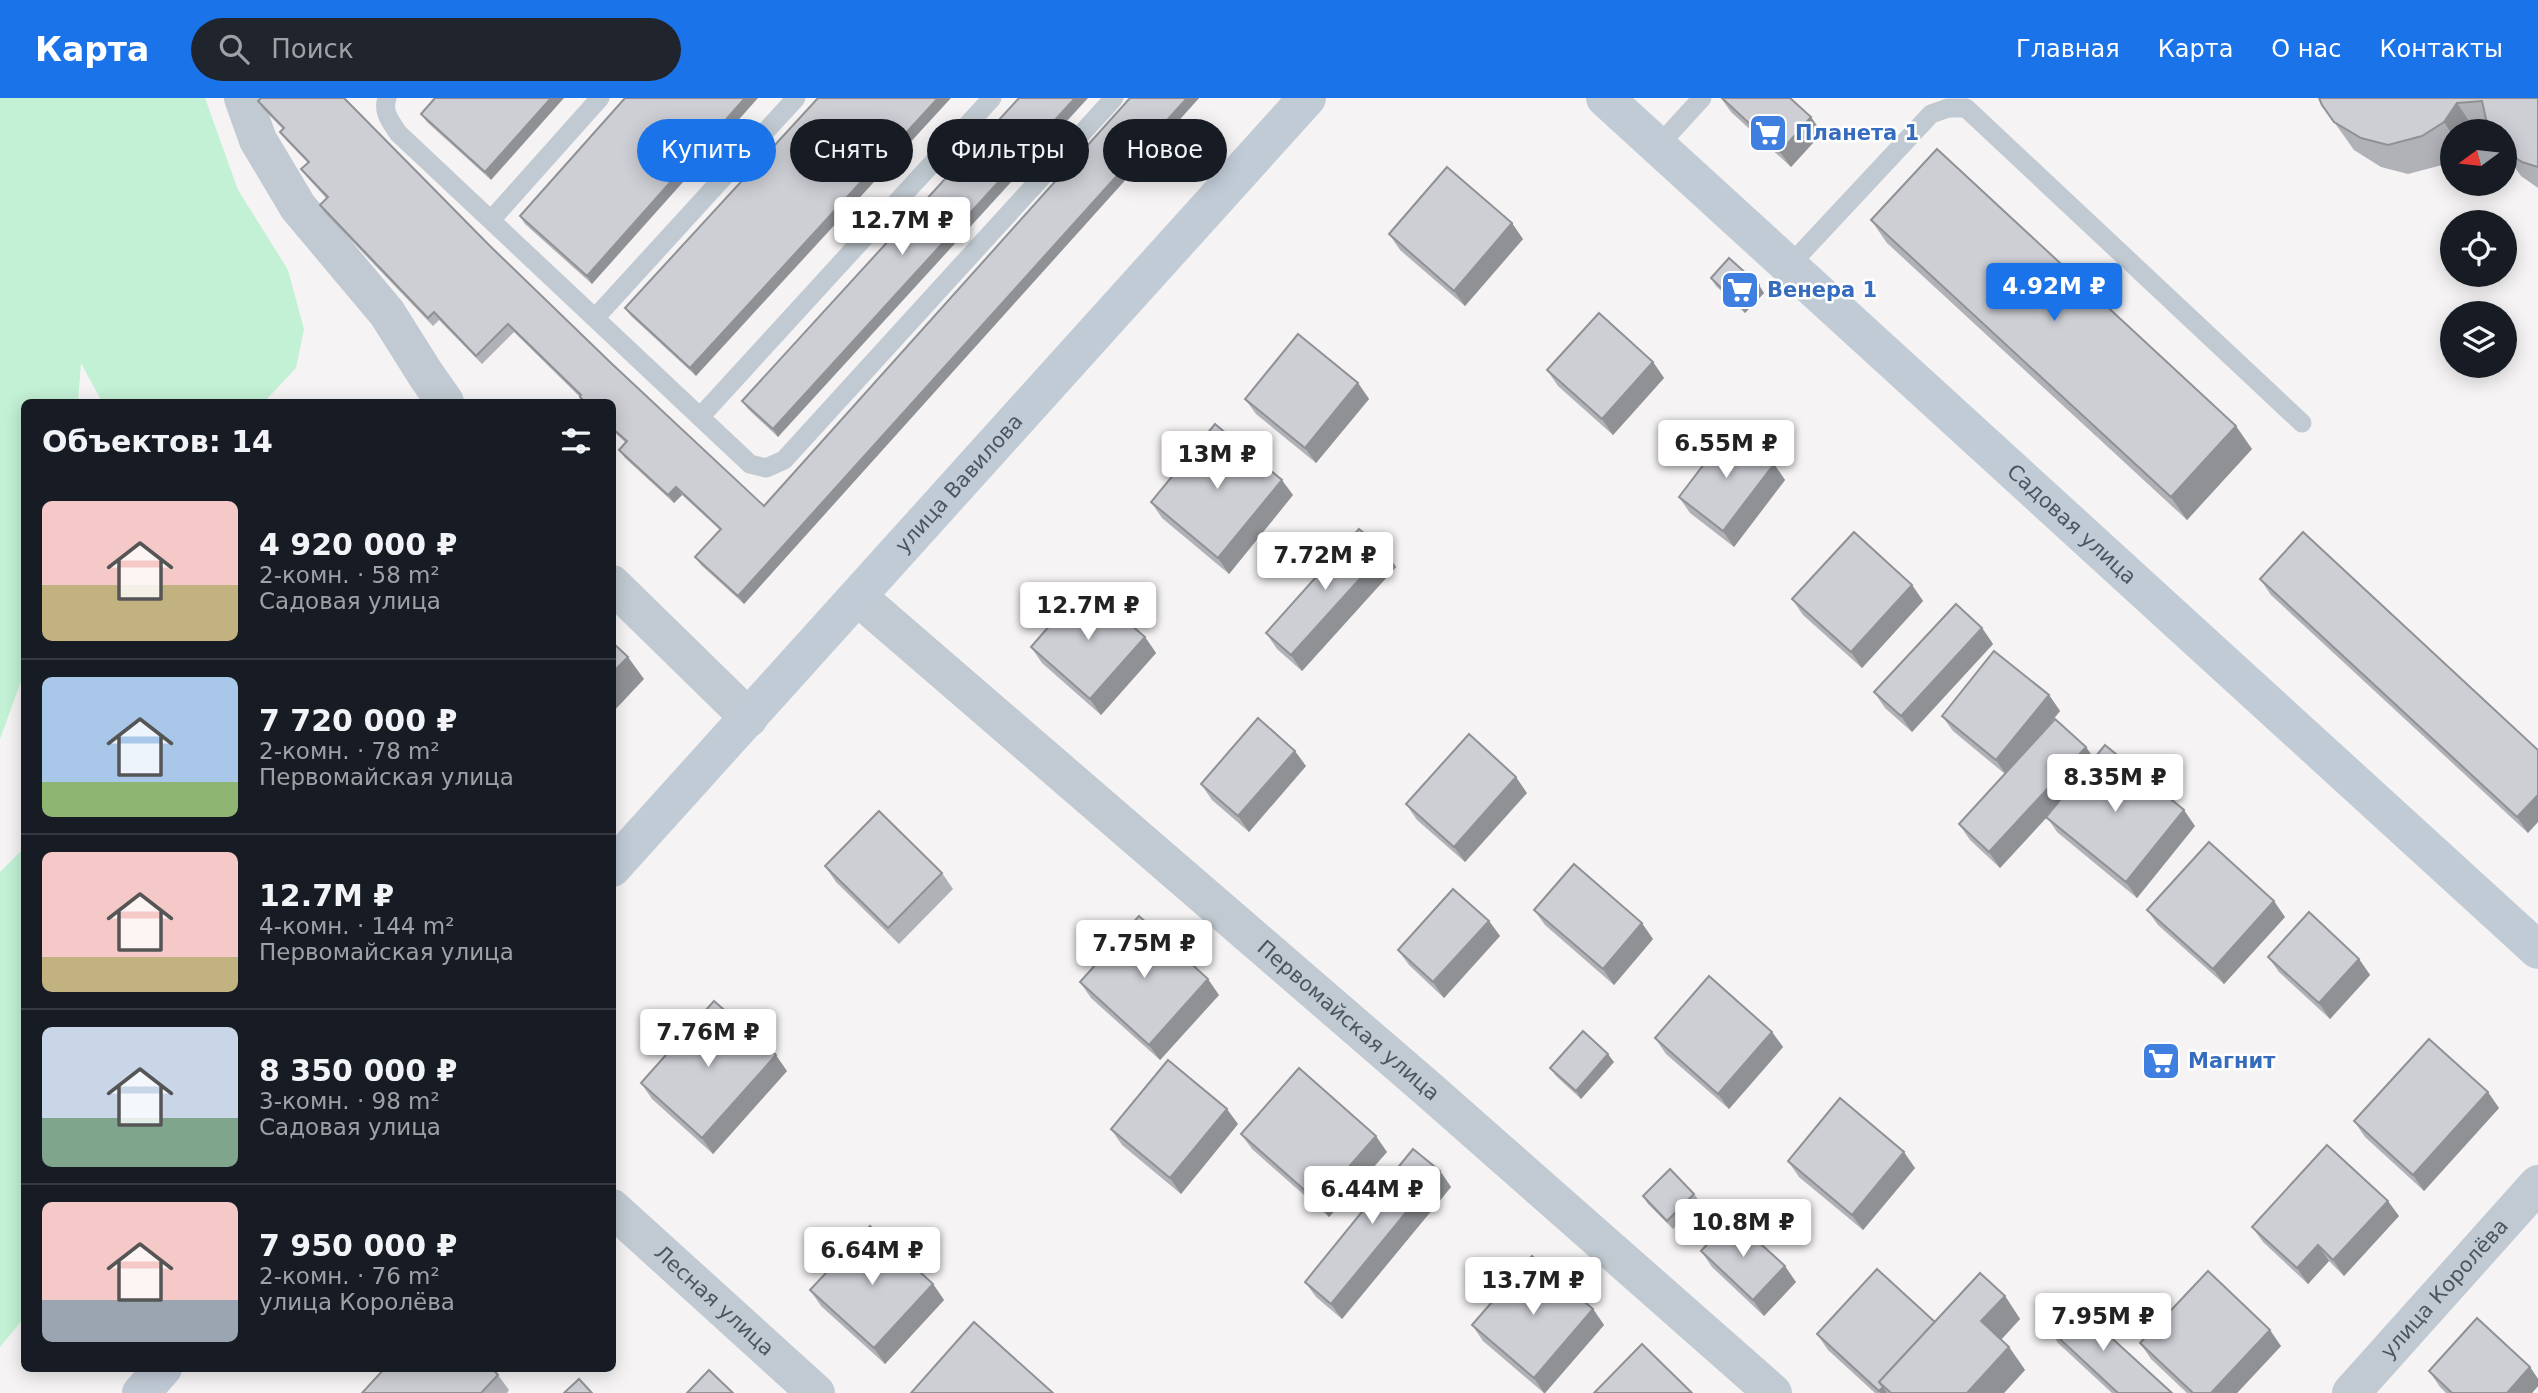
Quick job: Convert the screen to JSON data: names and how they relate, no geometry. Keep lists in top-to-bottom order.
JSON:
{
  "streets": {
    "street": [
      "улица Вавилова",
      "Садовая улица",
      "Первомайская улица",
      "улица Королёва",
      "Лесная улица"
    ]
  },
  "crossings": [
    ["улица Вавилова", "Первомайская улица"]
  ],
  "places": {
    "supermarket": ["Планета 1", "Венера 1", "Магнит"]
  },
  "north": "left",
  "page": {
    "header": "Карта",
    "search": "Поиск",
    "nav": [
      "Главная",
      "Карта",
      "О нас",
      "Контакты"
    ],
    "chip": [
      "Купить",
      "Снять",
      "Фильтры",
      "Новое"
    ],
    "price": [
      "12.7M ₽",
      "4.92M ₽",
      "6.55M ₽",
      "13M ₽",
      "7.72M ₽",
      "12.7M ₽",
      "8.35M ₽",
      "7.75M ₽",
      "7.76M ₽",
      "6.44M ₽",
      "10.8M ₽",
      "6.64M ₽",
      "13.7M ₽",
      "7.95M ₽"
    ],
    "heading": "Объектов: 14",
    "list": [
      {
        "name": "4 920 000 ₽",
        "note": "2-комн. · 58 m² · Садовая улица"
      },
      {
        "name": "7 720 000 ₽",
        "note": "2-комн. · 78 m² · Первомайская улица"
      },
      {
        "name": "12.7M ₽",
        "note": "4-комн. · 144 m² · Первомайская улица"
      },
      {
        "name": "8 350 000 ₽",
        "note": "3-комн. · 98 m² · Садовая улица"
      },
      {
        "name": "7 950 000 ₽",
        "note": "2-комн. · 76 m² · улица Королёва"
      }
    ]
  }
}
